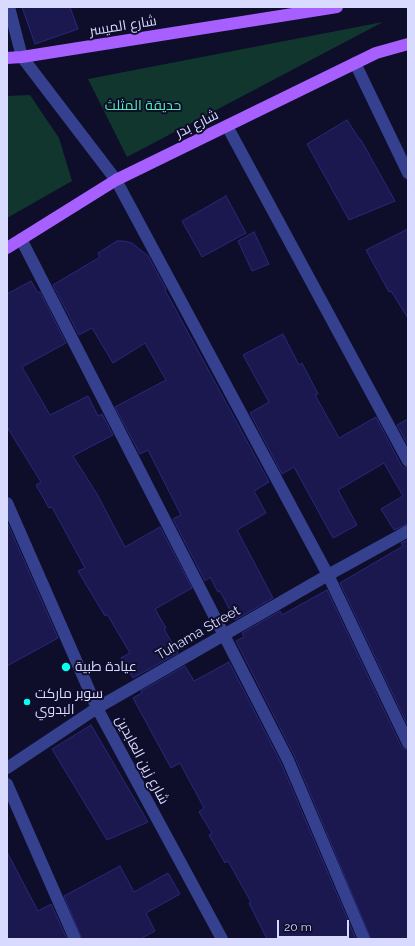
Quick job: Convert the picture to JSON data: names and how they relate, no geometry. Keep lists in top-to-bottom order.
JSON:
{
  "streets": {
    "main road": ["شارع الميسر", "شارع بدر"],
    "street": ["Tuhama Street", "شارع زين العابدين"]
  },
  "crossings": [
    ["Tuhama Street", "شارع زين العابدين"]
  ],
  "parks": ["حديقة المثلث"],
  "places": ["عيادة طبية", "سوبر ماركت البدوي"],
  "scale_bar": "20 m"
}
